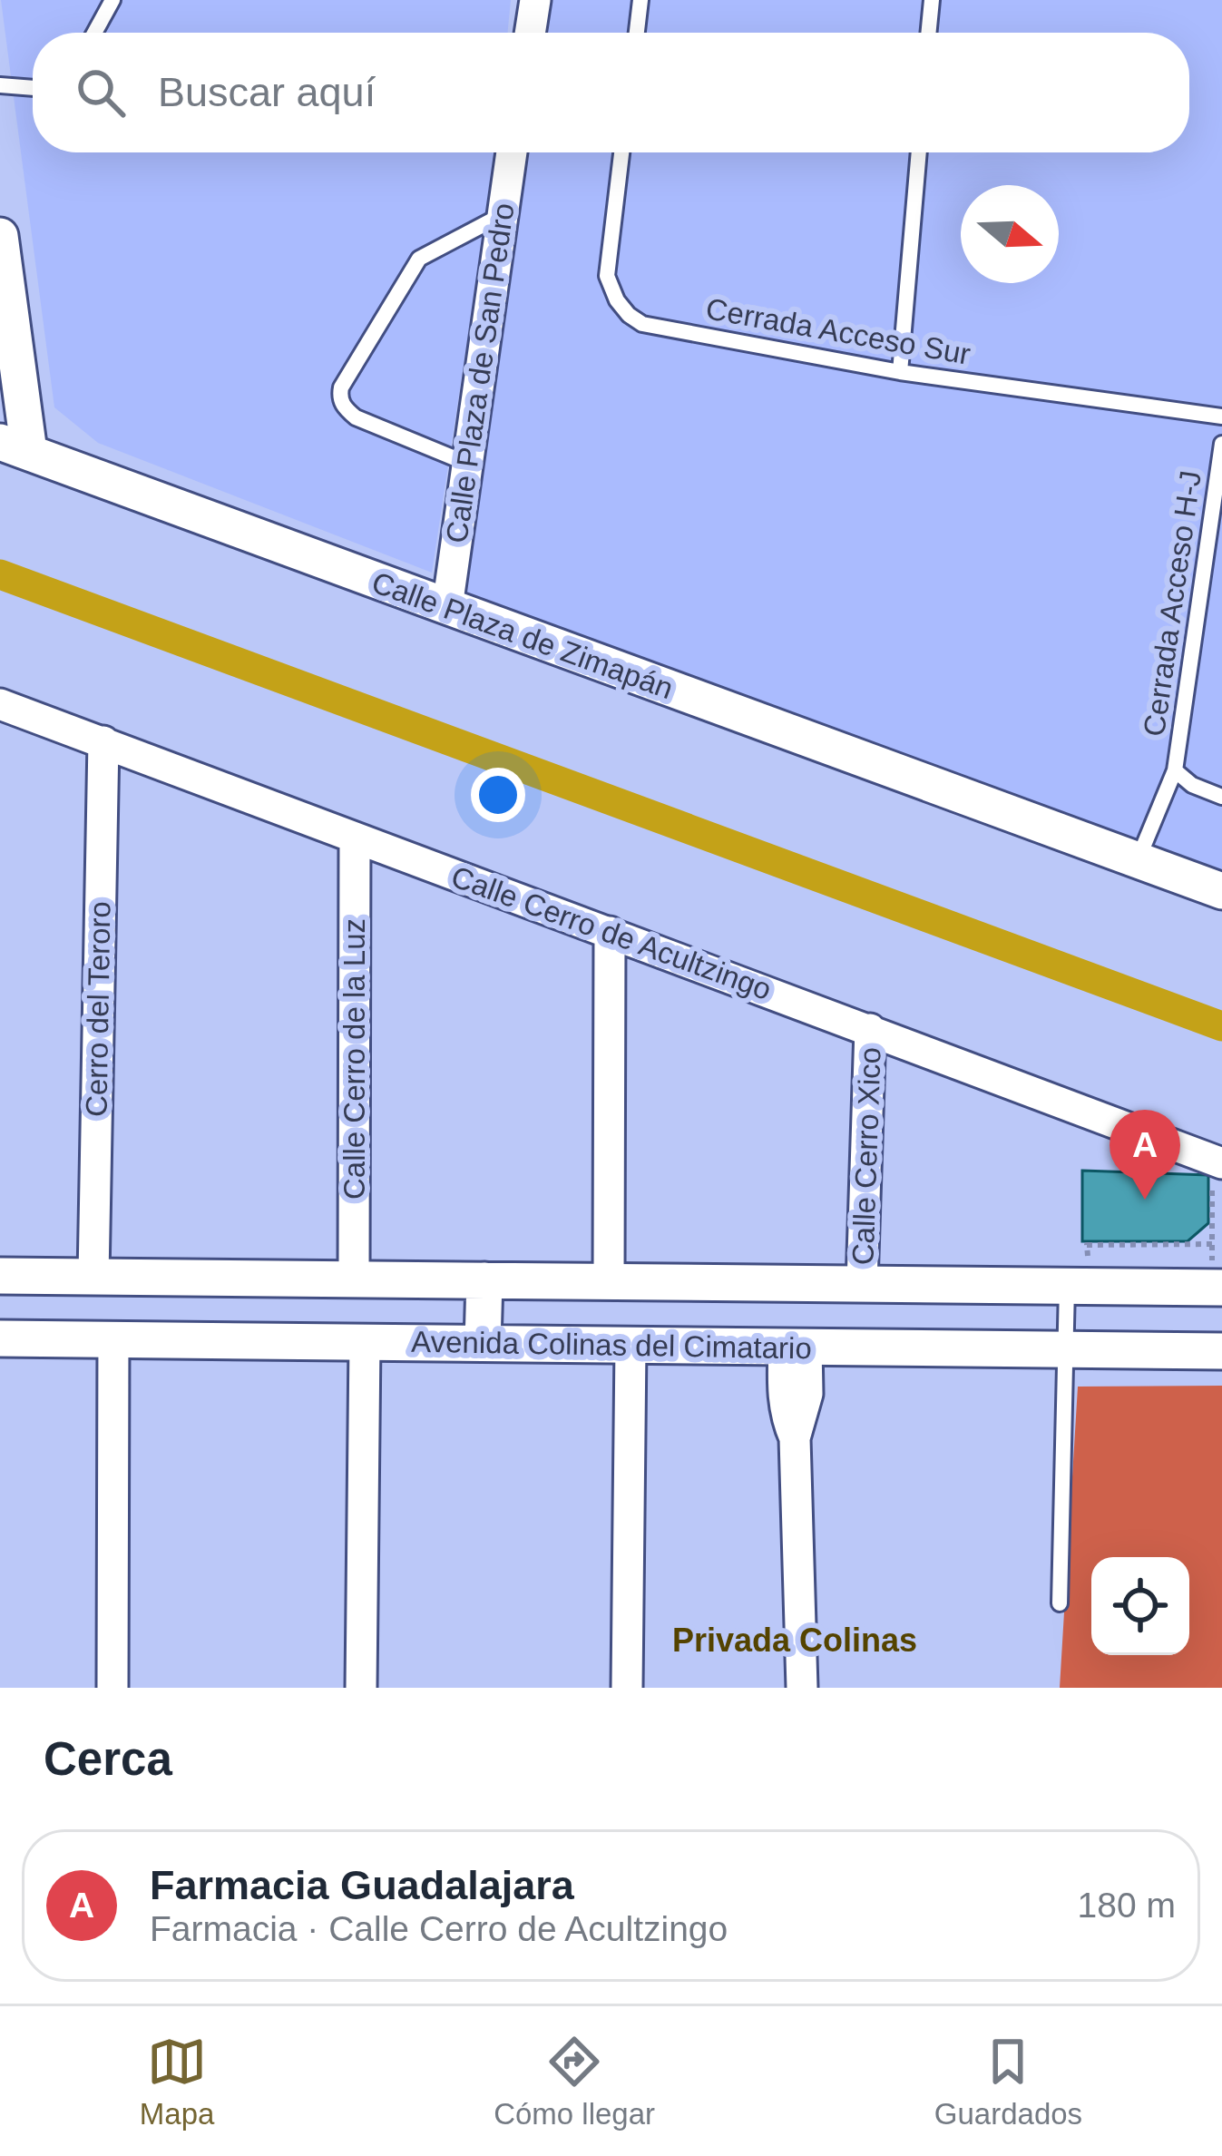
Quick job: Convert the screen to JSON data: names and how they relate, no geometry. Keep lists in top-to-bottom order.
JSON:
{
  "streets": {
    "street": [
      "Calle Plaza de San Pedro",
      "Calle Plaza de Zimapán",
      "Calle Cerro de Acultzingo",
      "Cerro del Teroro",
      "Calle Cerro de la Luz",
      "Calle Cerro Xico",
      "Avenida Colinas del Cimatario"
    ],
    "lane": ["Cerrada Acceso Sur", "Cerrada Acceso H-J"]
  },
  "crossings": [
    ["Calle Plaza de San Pedro", "Calle Plaza de Zimapán"],
    ["Cerrada Acceso H-J", "Calle Plaza de Zimapán"],
    ["Calle Cerro de Acultzingo", "Cerro del Teroro"],
    ["Calle Cerro de Acultzingo", "Calle Cerro de la Luz"],
    ["Calle Cerro de Acultzingo", "Calle Cerro Xico"],
    ["Cerro del Teroro", "Avenida Colinas del Cimatario"],
    ["Calle Cerro de la Luz", "Avenida Colinas del Cimatario"],
    ["Calle Cerro Xico", "Avenida Colinas del Cimatario"]
  ],
  "districts": ["Privada Colinas"],
  "north": "right",
  "page": {
    "search": "Buscar aquí",
    "pins": "A",
    "heading": "Cerca",
    "list": [
      {
        "mark": "A",
        "name": "Farmacia Guadalajara",
        "note": "Farmacia · Calle Cerro de Acultzingo",
        "value": "180 m"
      }
    ],
    "nav": ["Mapa", "Cómo llegar", "Guardados"]
  }
}
